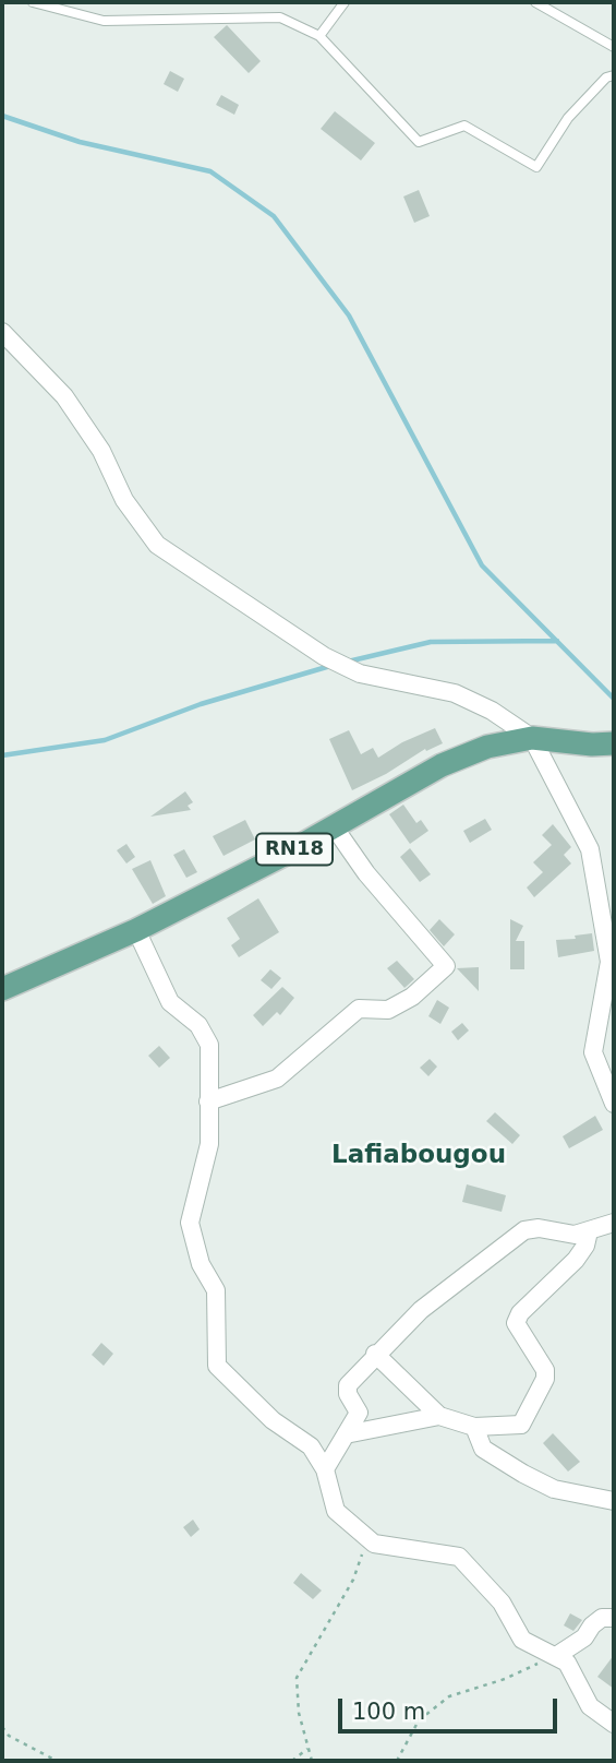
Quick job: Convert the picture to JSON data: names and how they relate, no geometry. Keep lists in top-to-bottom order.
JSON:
{
  "streets": {
    "main road": ["RN18"]
  },
  "districts": ["Lafiabougou"],
  "scale_bar": "100 m"
}
